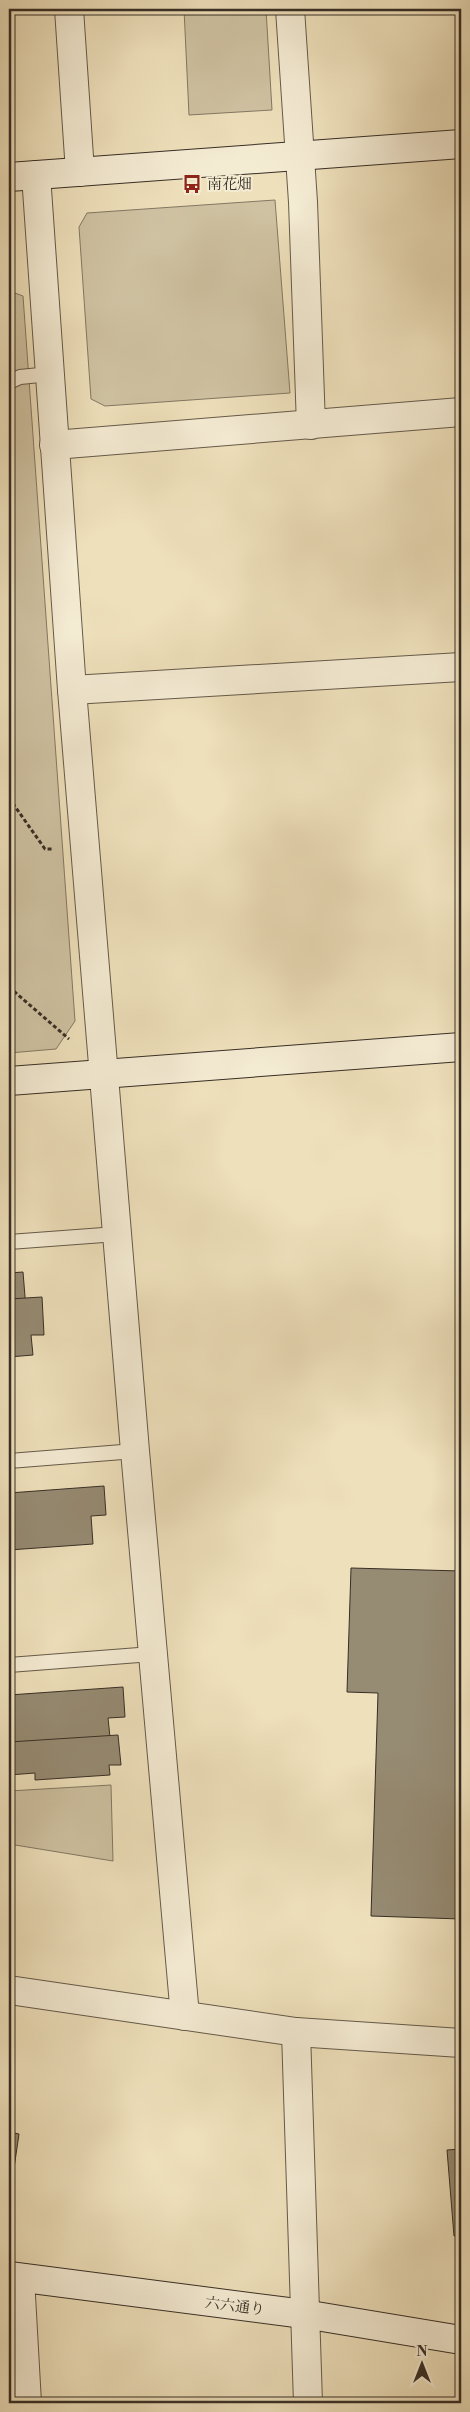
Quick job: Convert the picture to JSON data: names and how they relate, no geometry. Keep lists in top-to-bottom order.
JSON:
{
  "streets": {
    "street": ["六六通り"]
  },
  "places": {
    "bus stop": ["南花畑"]
  },
  "north": "top"
}
